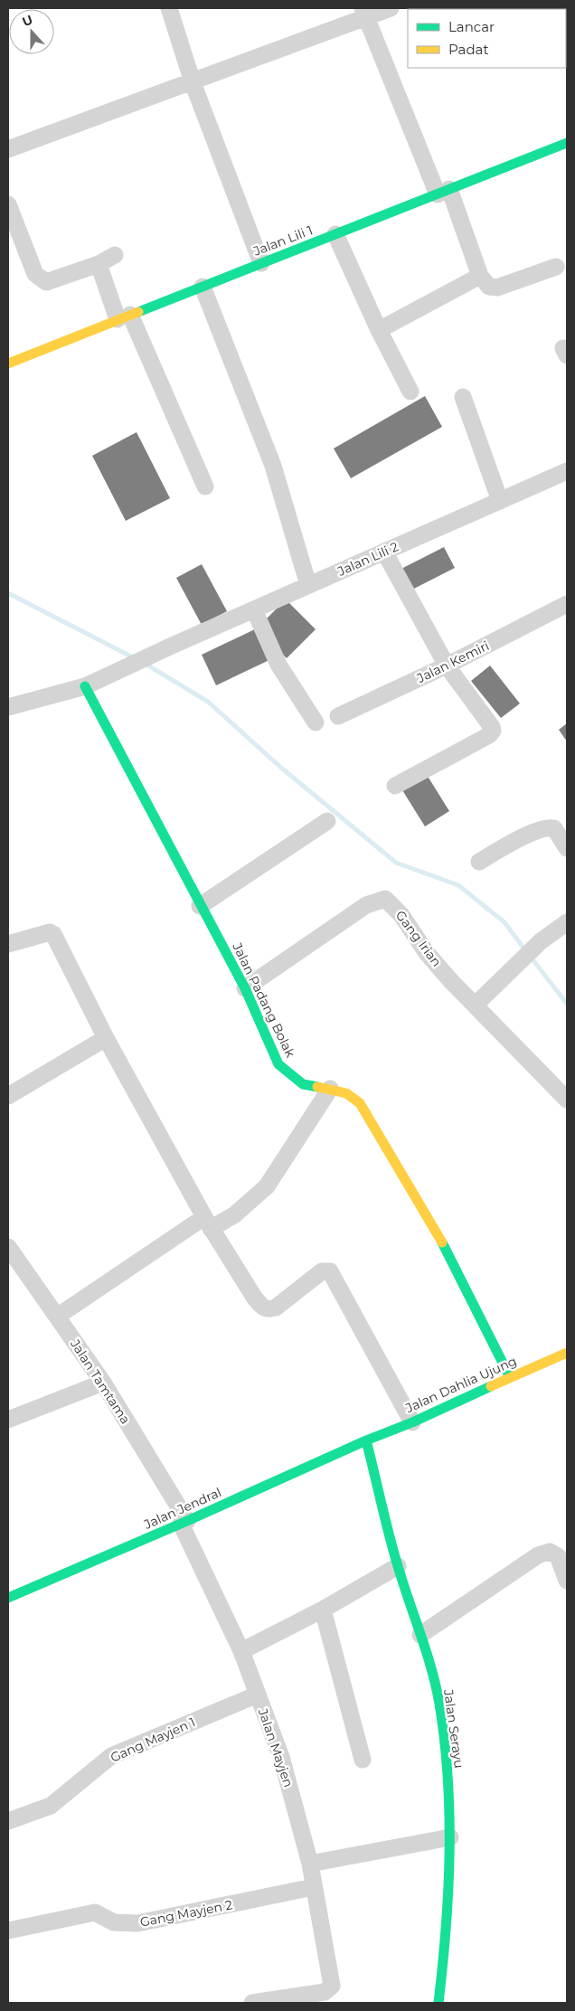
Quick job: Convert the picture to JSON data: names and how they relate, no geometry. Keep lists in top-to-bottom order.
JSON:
{
  "streets": {
    "street": [
      "Jalan Lili 1",
      "Jalan Lili 2",
      "Jalan Kemiri",
      "Gang Irian",
      "Jalan Padang Bolak",
      "Jalan Tamtama",
      "Jalan Dahlia Ujung",
      "Jalan Jendral",
      "Jalan Serayu",
      "Gang Mayjen 1",
      "Jalan Mayjen",
      "Gang Mayjen 2"
    ]
  },
  "crossings": [
    ["Jalan Lili 2", "Jalan Padang Bolak"],
    ["Gang Irian", "Jalan Padang Bolak"],
    ["Jalan Padang Bolak", "Jalan Dahlia Ujung"],
    ["Jalan Tamtama", "Jalan Jendral"],
    ["Jalan Tamtama", "Jalan Mayjen"],
    ["Jalan Dahlia Ujung", "Jalan Jendral"],
    ["Jalan Dahlia Ujung", "Jalan Serayu"],
    ["Jalan Jendral", "Jalan Serayu"],
    ["Jalan Jendral", "Jalan Mayjen"],
    ["Gang Mayjen 1", "Jalan Mayjen"],
    ["Jalan Mayjen", "Gang Mayjen 2"]
  ],
  "legend": ["Lancar", "Padat"],
  "north": "top"
}
